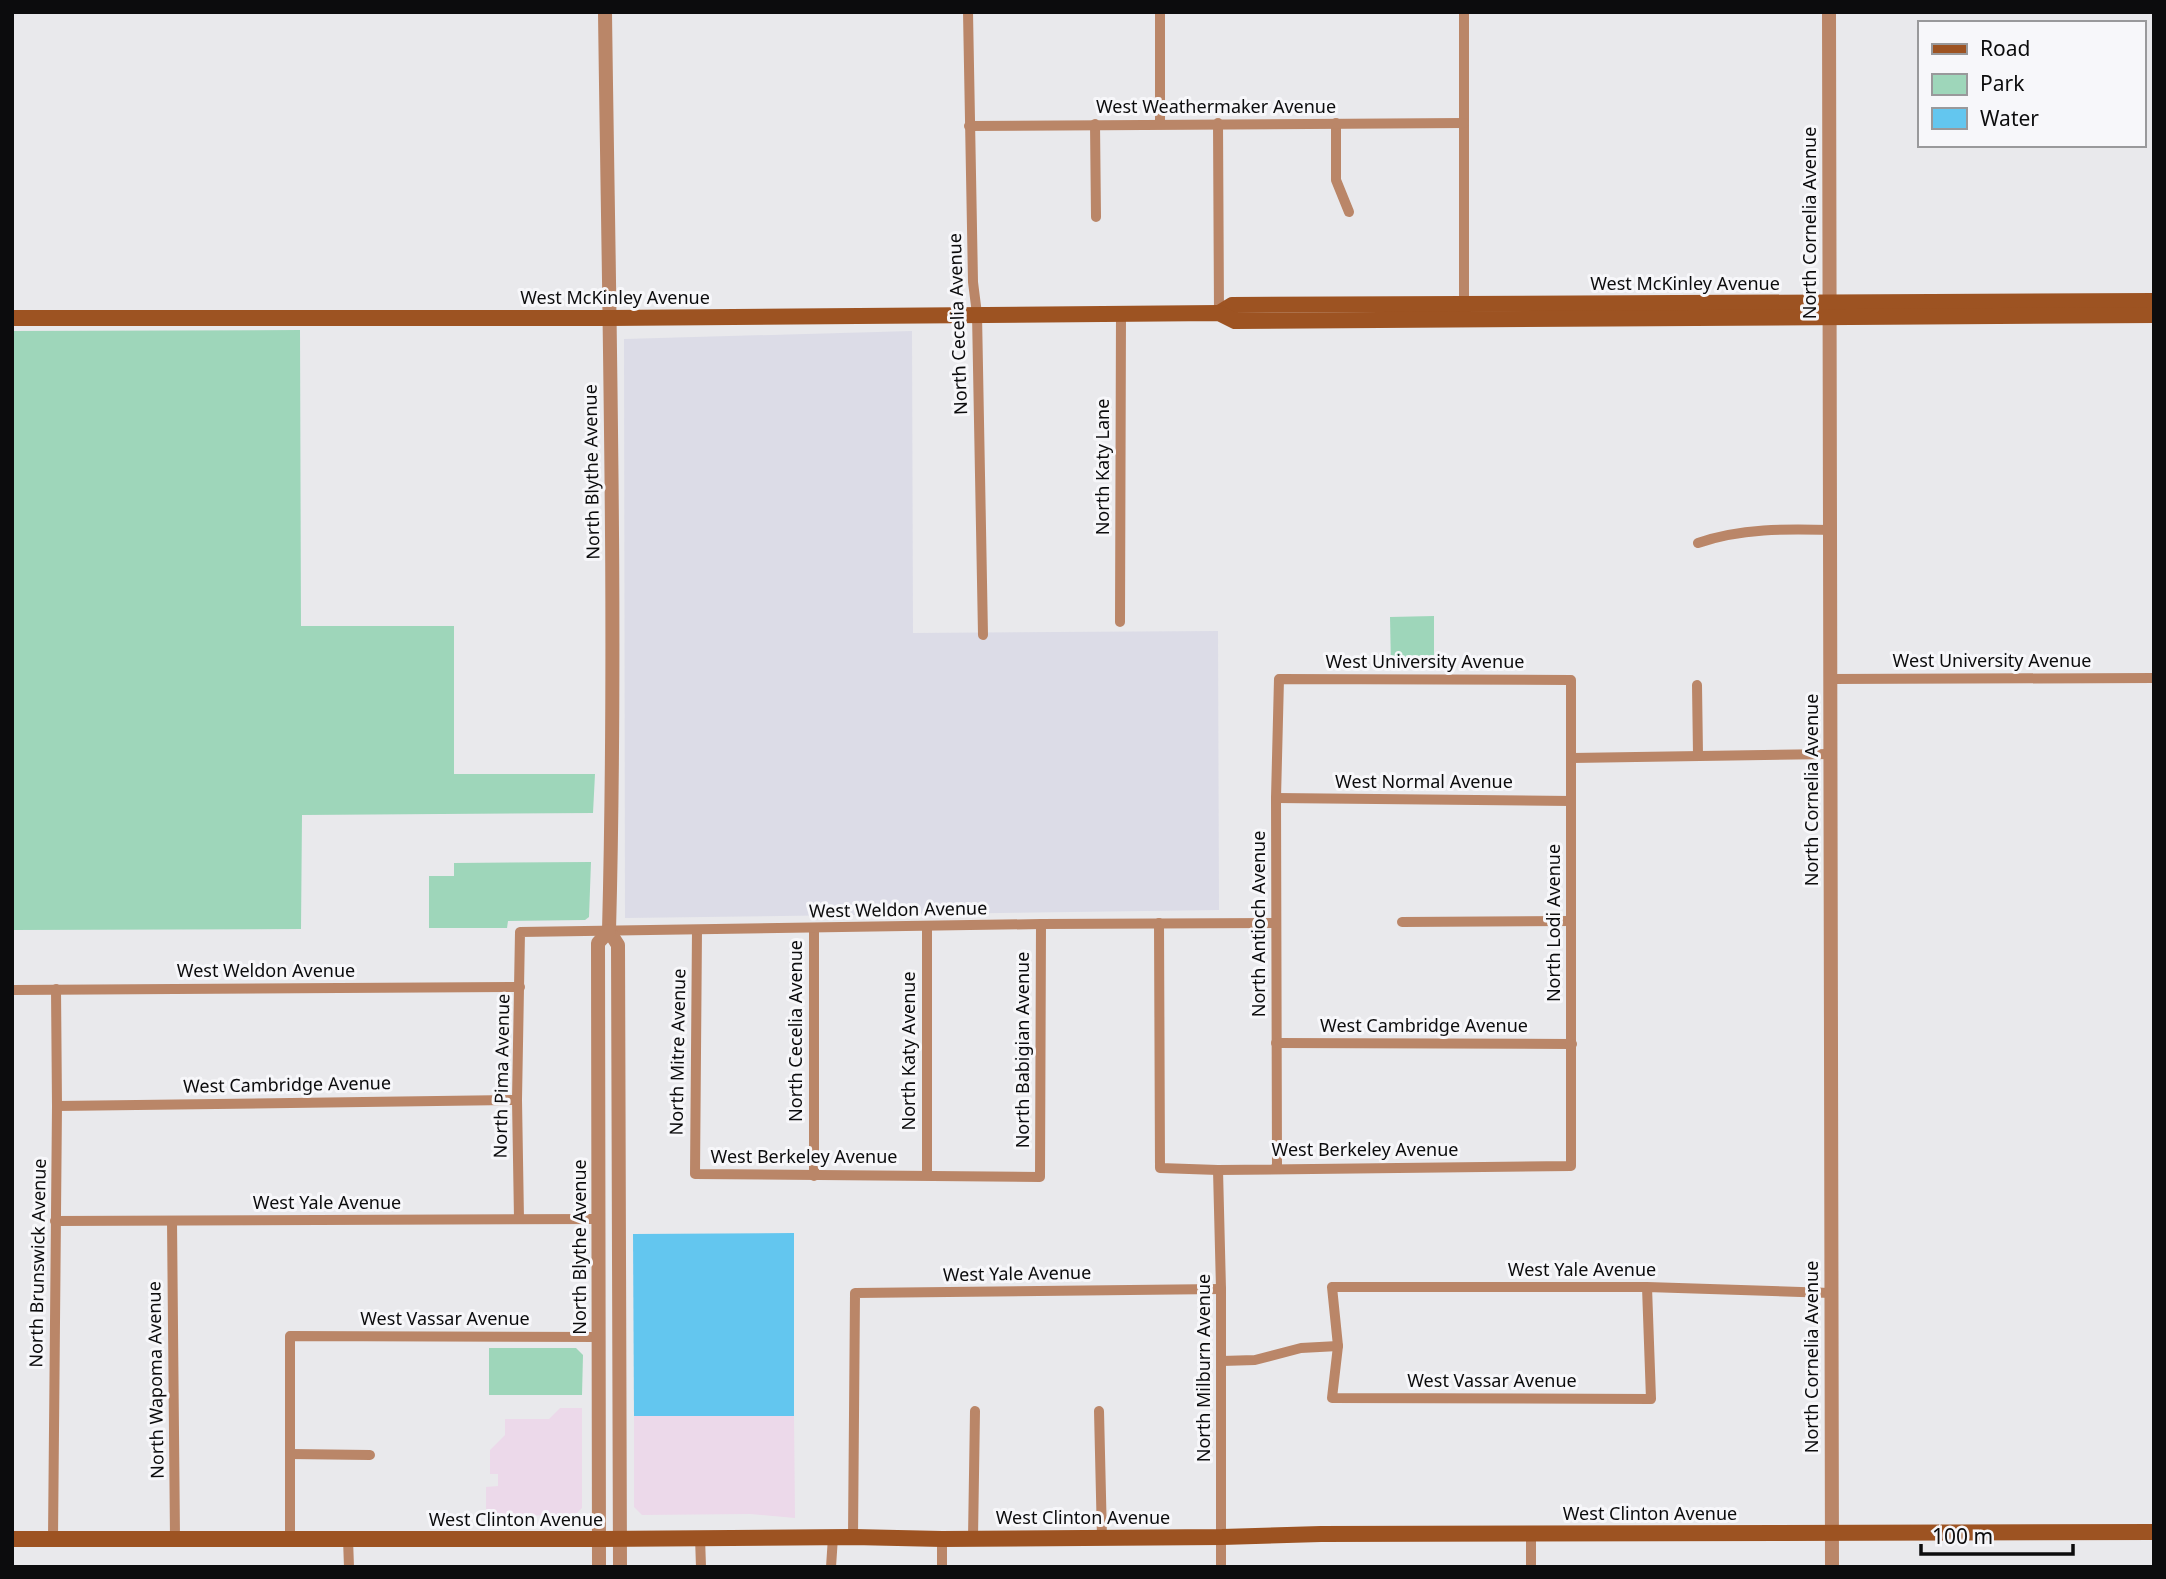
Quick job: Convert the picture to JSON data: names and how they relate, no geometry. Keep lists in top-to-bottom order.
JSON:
{
  "streets": {
    "main road": ["West McKinley Avenue", "West Clinton Avenue"],
    "street": [
      "West Weathermaker Avenue",
      "North Cornelia Avenue",
      "North Cecelia Avenue",
      "North Katy Lane",
      "North Blythe Avenue",
      "West University Avenue",
      "West Normal Avenue",
      "West Weldon Avenue",
      "North Lodi Avenue",
      "North Antioch Avenue",
      "West Cambridge Avenue",
      "North Babigian Avenue",
      "North Katy Avenue",
      "North Mitre Avenue",
      "North Pima Avenue",
      "West Berkeley Avenue",
      "West Yale Avenue",
      "North Brunswick Avenue",
      "West Vassar Avenue",
      "North Milburn Avenue",
      "North Wapoma Avenue"
    ]
  },
  "crossings": [
    ["West Weathermaker Avenue", "North Cecelia Avenue"],
    ["North Cornelia Avenue", "West McKinley Avenue"],
    ["North Cornelia Avenue", "West University Avenue"],
    ["North Cornelia Avenue", "West Yale Avenue"],
    ["North Cornelia Avenue", "West Clinton Avenue"],
    ["West McKinley Avenue", "North Cecelia Avenue"],
    ["West McKinley Avenue", "North Katy Lane"],
    ["West McKinley Avenue", "North Blythe Avenue"],
    ["North Cecelia Avenue", "West Weldon Avenue"],
    ["North Cecelia Avenue", "West Berkeley Avenue"],
    ["North Blythe Avenue", "West Weldon Avenue"],
    ["North Blythe Avenue", "West Yale Avenue"],
    ["North Blythe Avenue", "West Vassar Avenue"],
    ["North Blythe Avenue", "West Clinton Avenue"],
    ["West University Avenue", "North Lodi Avenue"],
    ["West University Avenue", "North Antioch Avenue"],
    ["West Normal Avenue", "North Lodi Avenue"],
    ["West Normal Avenue", "North Antioch Avenue"],
    ["West Weldon Avenue", "North Antioch Avenue"],
    ["West Weldon Avenue", "North Babigian Avenue"],
    ["West Weldon Avenue", "North Katy Avenue"],
    ["West Weldon Avenue", "North Mitre Avenue"],
    ["West Weldon Avenue", "North Pima Avenue"],
    ["West Weldon Avenue", "West Berkeley Avenue"],
    ["West Weldon Avenue", "North Brunswick Avenue"],
    ["North Lodi Avenue", "West Cambridge Avenue"],
    ["North Lodi Avenue", "West Berkeley Avenue"],
    ["North Antioch Avenue", "West Cambridge Avenue"],
    ["North Antioch Avenue", "West Berkeley Avenue"],
    ["West Cambridge Avenue", "North Pima Avenue"],
    ["West Cambridge Avenue", "North Brunswick Avenue"],
    ["North Babigian Avenue", "West Berkeley Avenue"],
    ["North Katy Avenue", "West Berkeley Avenue"],
    ["North Mitre Avenue", "West Berkeley Avenue"],
    ["North Pima Avenue", "West Yale Avenue"],
    ["West Berkeley Avenue", "North Milburn Avenue"],
    ["West Yale Avenue", "North Brunswick Avenue"],
    ["West Yale Avenue", "West Vassar Avenue"],
    ["West Yale Avenue", "North Milburn Avenue"],
    ["West Yale Avenue", "North Wapoma Avenue"],
    ["West Yale Avenue", "West Clinton Avenue"],
    ["North Brunswick Avenue", "West Clinton Avenue"],
    ["North Milburn Avenue", "West Clinton Avenue"],
    ["North Wapoma Avenue", "West Clinton Avenue"]
  ],
  "legend": ["Road", "Park", "Water"],
  "scale_bar": "100 m"
}
